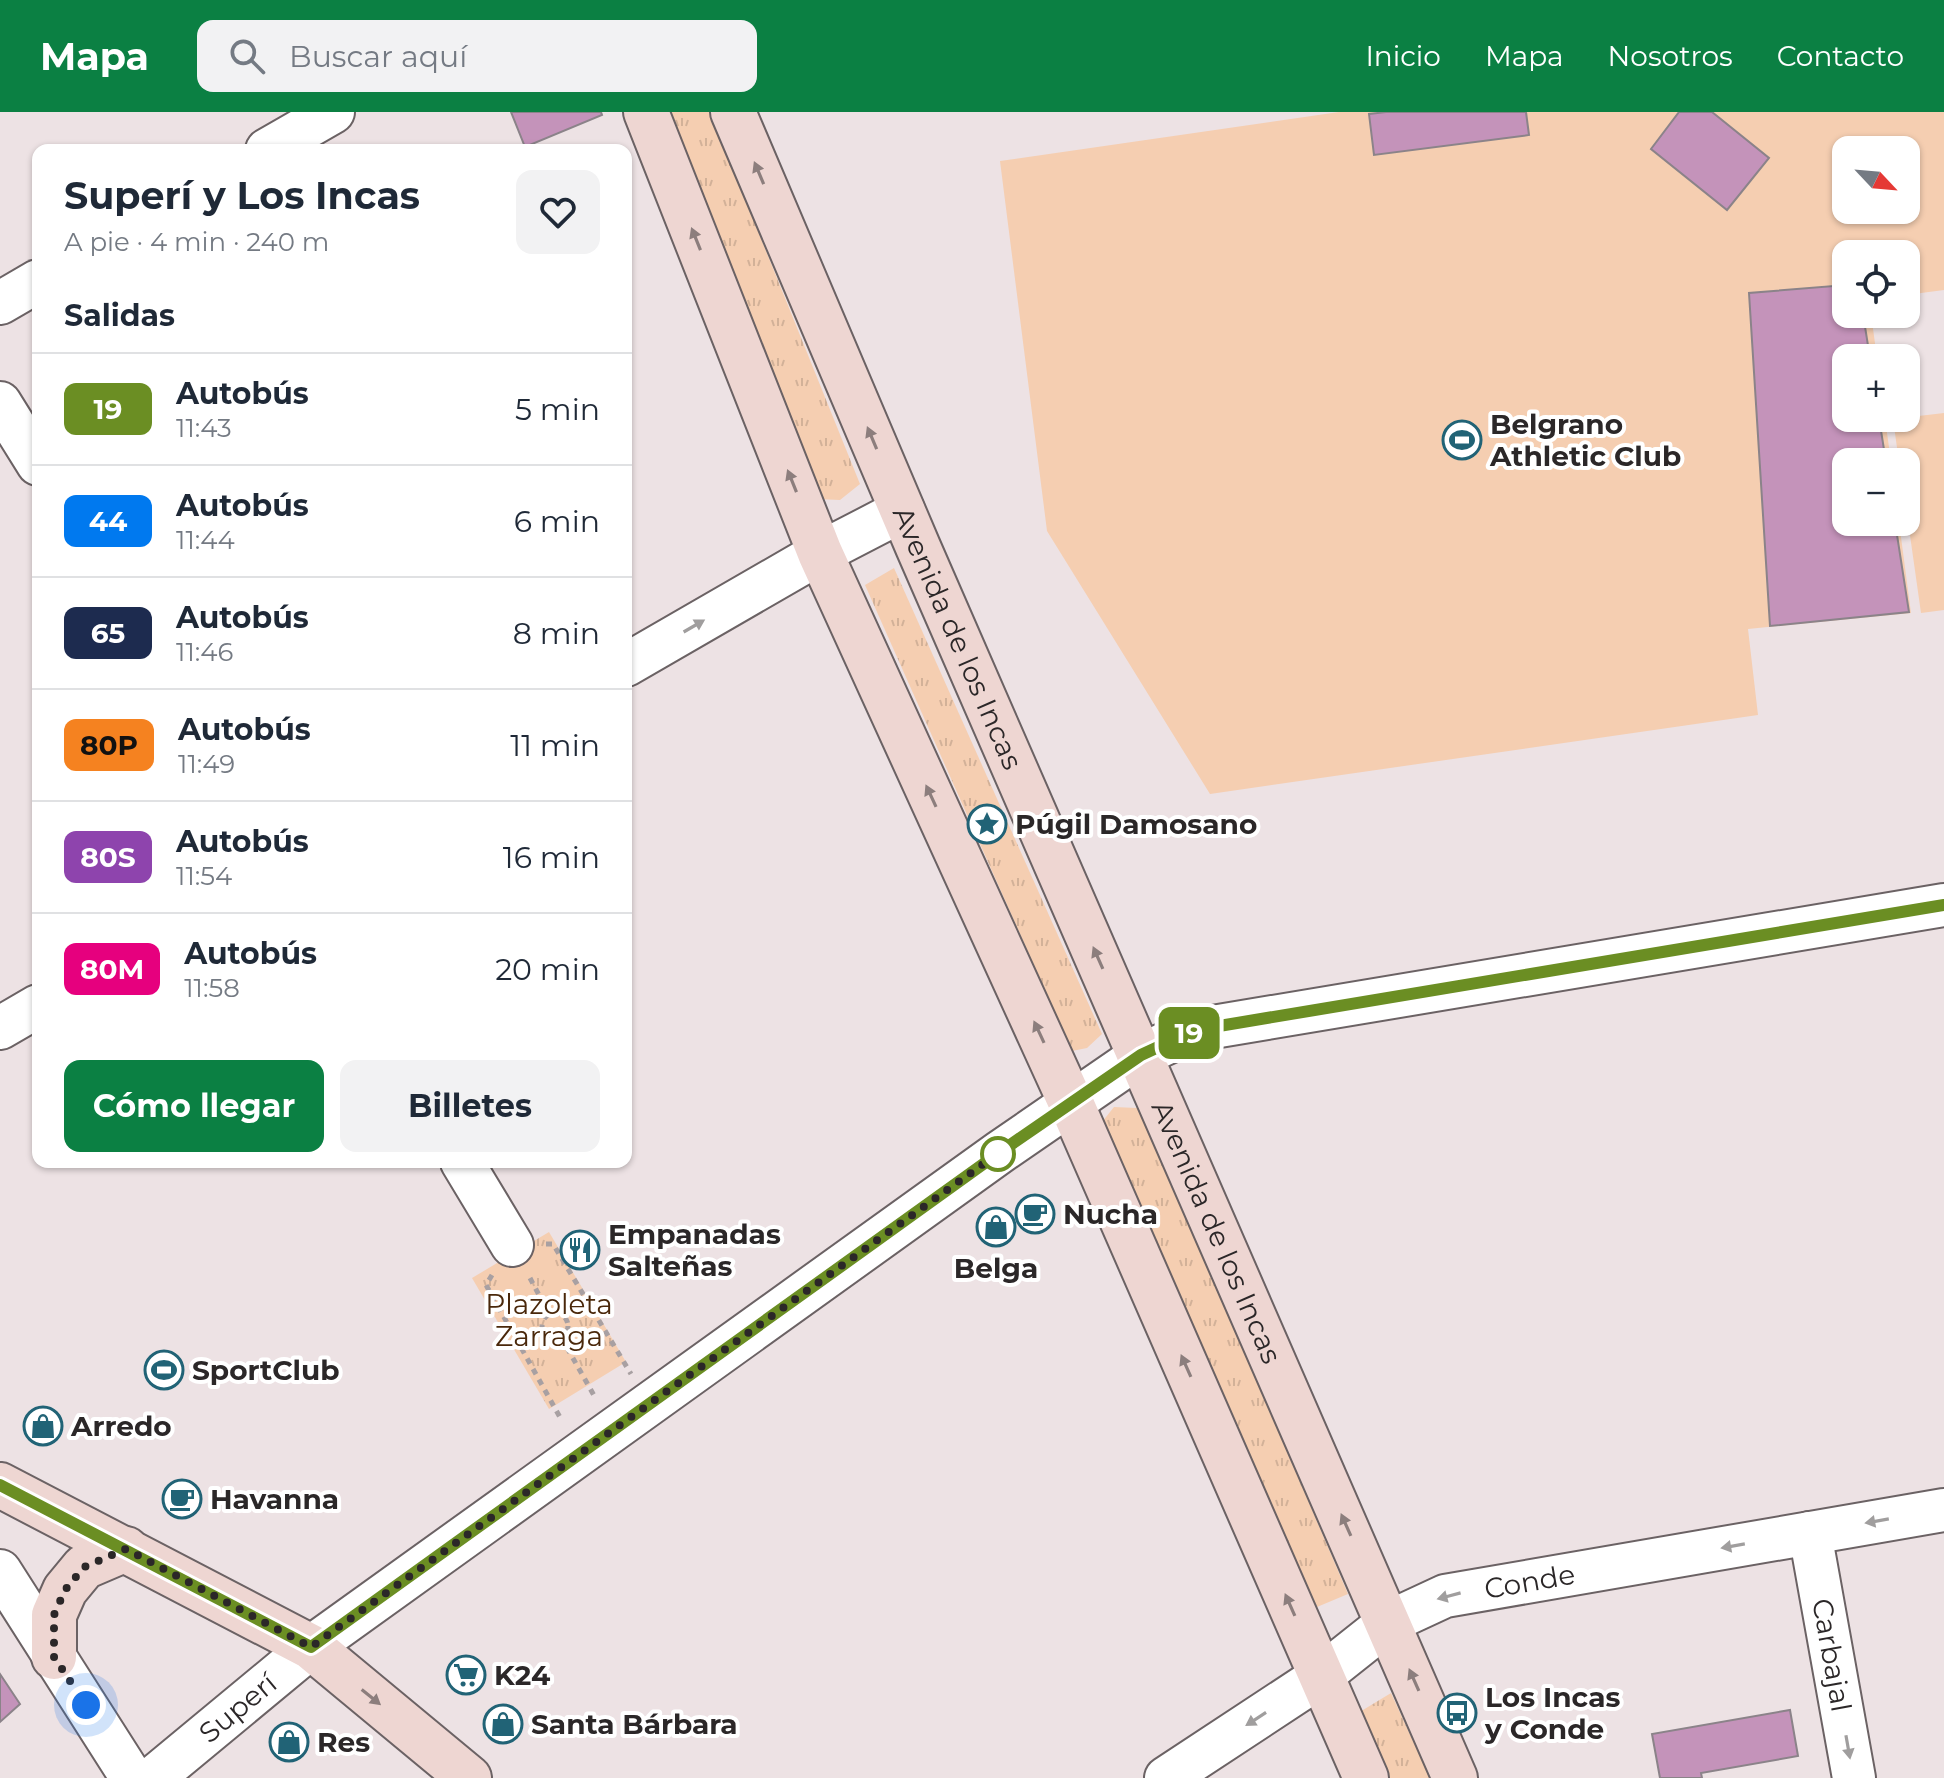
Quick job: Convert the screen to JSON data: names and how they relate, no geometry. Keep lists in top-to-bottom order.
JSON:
{
  "streets": {
    "main road": ["Avenida de los Incas"],
    "street": ["Conde", "Carbajal", "Superí"]
  },
  "crossings": [
    ["Avenida de los Incas", "Conde"],
    ["Avenida de los Incas", "Superí"],
    ["Conde", "Carbajal"]
  ],
  "one_way": ["Conde", "Carbajal"],
  "parks": ["Plazoleta Zarraga"],
  "places": {
    "sports": ["Belgrano Athletic Club", "SportClub"],
    "place": ["Púgil Damosano"],
    "cafe": ["Nucha", "Havanna"],
    "shop": [
      "Belga",
      "Arredo",
      "Santa Bárbara",
      "Res"
    ],
    "restaurant": ["Empanadas Salteñas"],
    "supermarket": ["K24"],
    "bus stop": ["Los Incas y Conde"]
  },
  "lines": ["bus line 19"],
  "north": "bottom right",
  "page": {
    "header": "Mapa",
    "search": "Buscar aquí",
    "nav": [
      "Inicio",
      "Mapa",
      "Nosotros",
      "Contacto"
    ],
    "on_map": "19",
    "map_buttons": ["+", "−"],
    "heading": [
      ["Superí y Los Incas", "A pie · 4 min · 240 m"],
      "Salidas"
    ],
    "list": [
      {
        "mark": "19",
        "name": "Autobús",
        "note": "11:43",
        "value": "5 min"
      },
      {
        "mark": "44",
        "name": "Autobús",
        "note": "11:44",
        "value": "6 min"
      },
      {
        "mark": "65",
        "name": "Autobús",
        "note": "11:46",
        "value": "8 min"
      },
      {
        "mark": "80P",
        "name": "Autobús",
        "note": "11:49",
        "value": "11 min"
      },
      {
        "mark": "80S",
        "name": "Autobús",
        "note": "11:54",
        "value": "16 min"
      },
      {
        "mark": "80M",
        "name": "Autobús",
        "note": "11:58",
        "value": "20 min"
      }
    ],
    "buttons": ["Cómo llegar", "Billetes"]
  }
}
